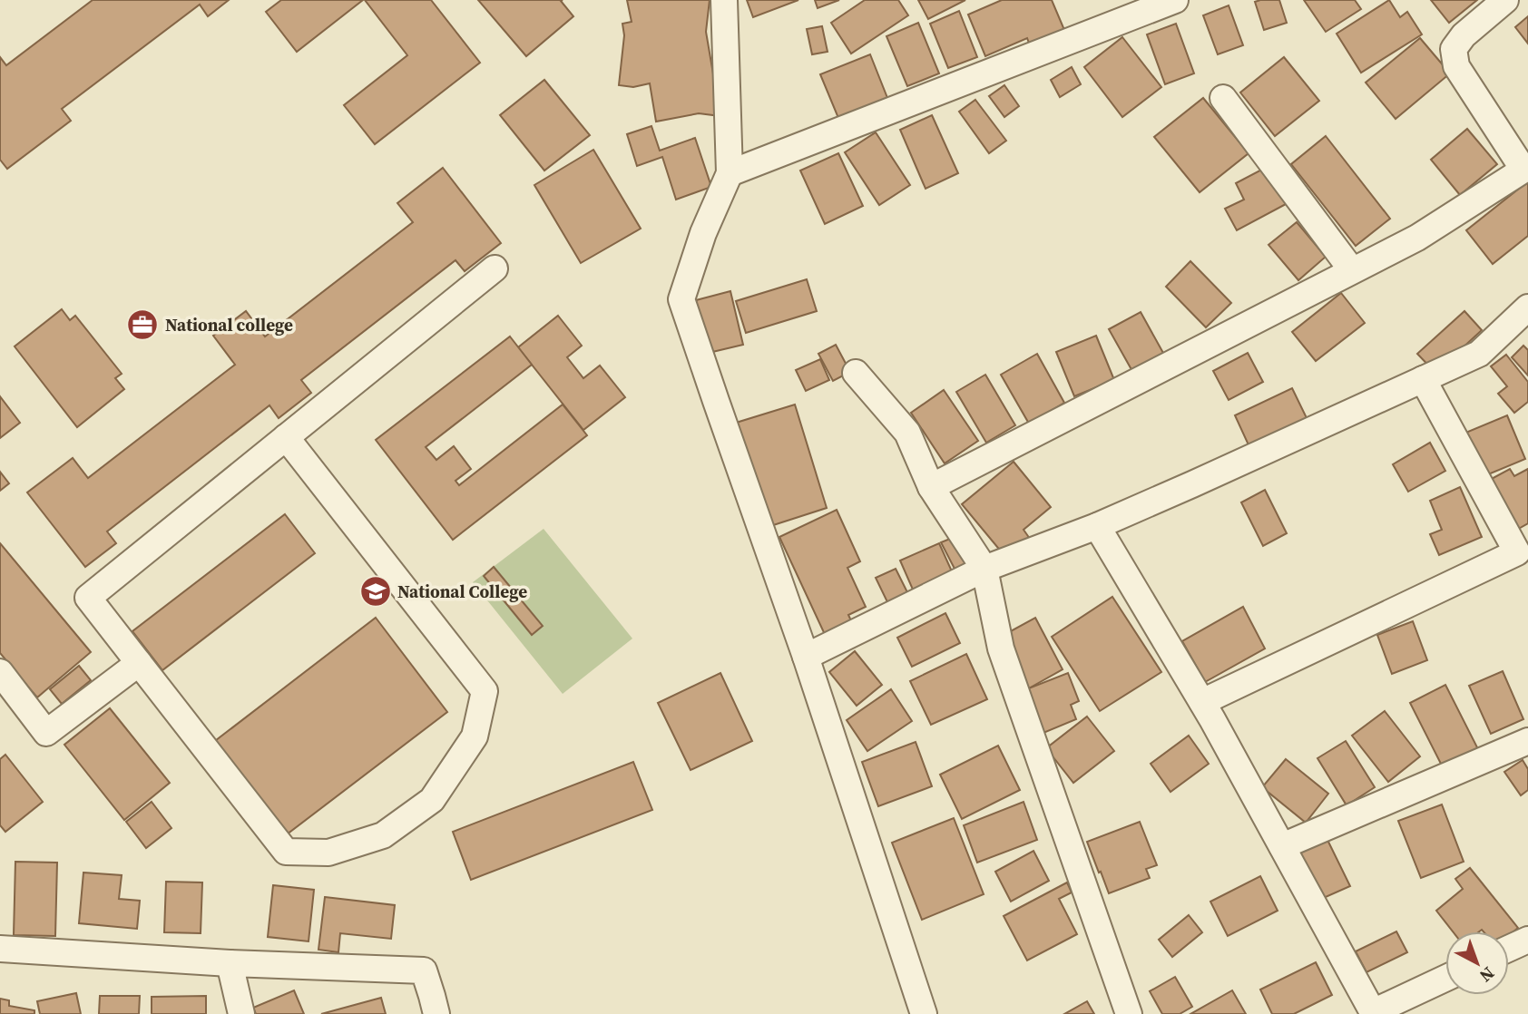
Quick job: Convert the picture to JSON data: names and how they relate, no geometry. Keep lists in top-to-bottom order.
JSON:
{
  "places": {
    "office": ["National college"],
    "school or university": ["National College"]
  },
  "north": "bottom right"
}
